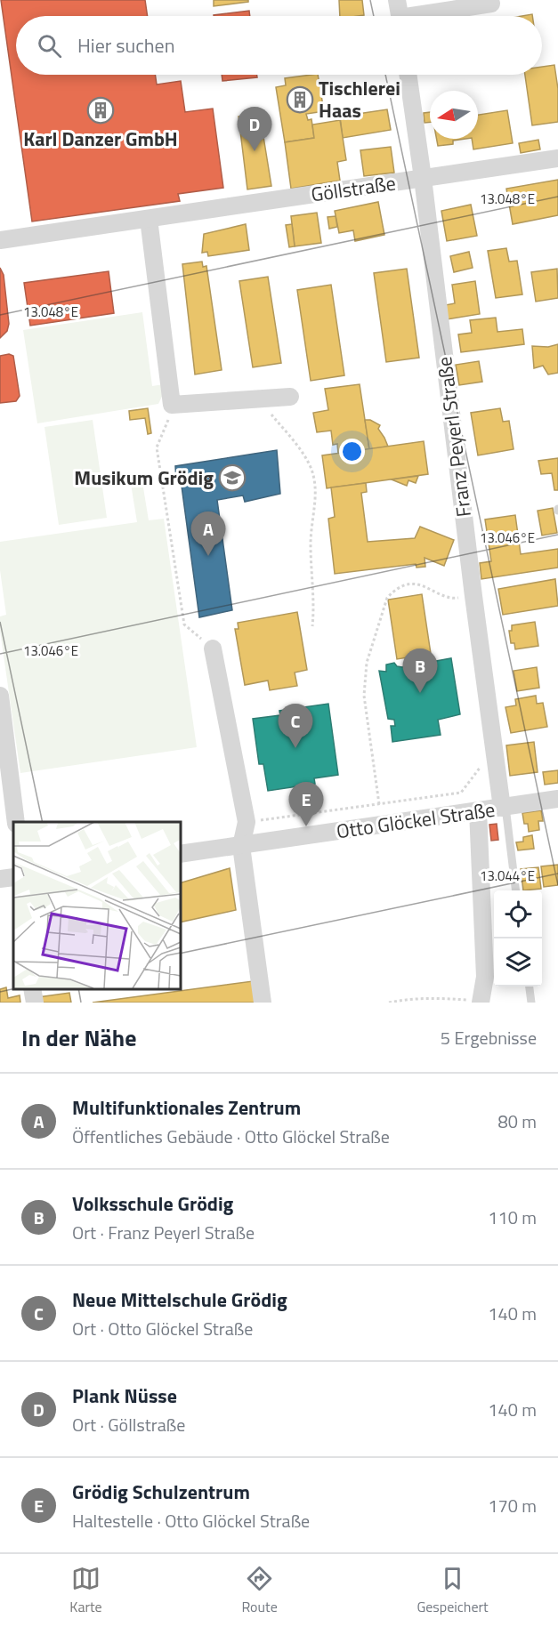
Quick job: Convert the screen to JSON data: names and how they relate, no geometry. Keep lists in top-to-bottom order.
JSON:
{
  "streets": {
    "street": ["Göllstraße", "Franz Peyerl Straße", "Otto Glöckel Straße"]
  },
  "crossings": [
    ["Göllstraße", "Franz Peyerl Straße"],
    ["Franz Peyerl Straße", "Otto Glöckel Straße"]
  ],
  "places": {
    "building": ["Tischlerei Haas", "Karl Danzer GmbH"],
    "school or university": ["Musikum Grödig"]
  },
  "north": "left",
  "page": {
    "search": "Hier suchen",
    "pins": [
      "D",
      "A",
      "B",
      "C",
      "E"
    ],
    "heading": ["In der Nähe", "5 Ergebnisse"],
    "list": [
      {
        "mark": "A",
        "name": "Multifunktionales Zentrum",
        "note": "Öffentliches Gebäude · Otto Glöckel Straße",
        "value": "80 m"
      },
      {
        "mark": "B",
        "name": "Volksschule Grödig",
        "note": "Ort · Franz Peyerl Straße",
        "value": "110 m"
      },
      {
        "mark": "C",
        "name": "Neue Mittelschule Grödig",
        "note": "Ort · Otto Glöckel Straße",
        "value": "140 m"
      },
      {
        "mark": "D",
        "name": "Plank Nüsse",
        "note": "Ort · Göllstraße",
        "value": "140 m"
      },
      {
        "mark": "E",
        "name": "Grödig Schulzentrum",
        "note": "Haltestelle · Otto Glöckel Straße",
        "value": "170 m"
      }
    ],
    "nav": ["Karte", "Route", "Gespeichert"]
  },
  "coordinates": ["13.048°E", "13.046°E", "13.044°E"]
}
